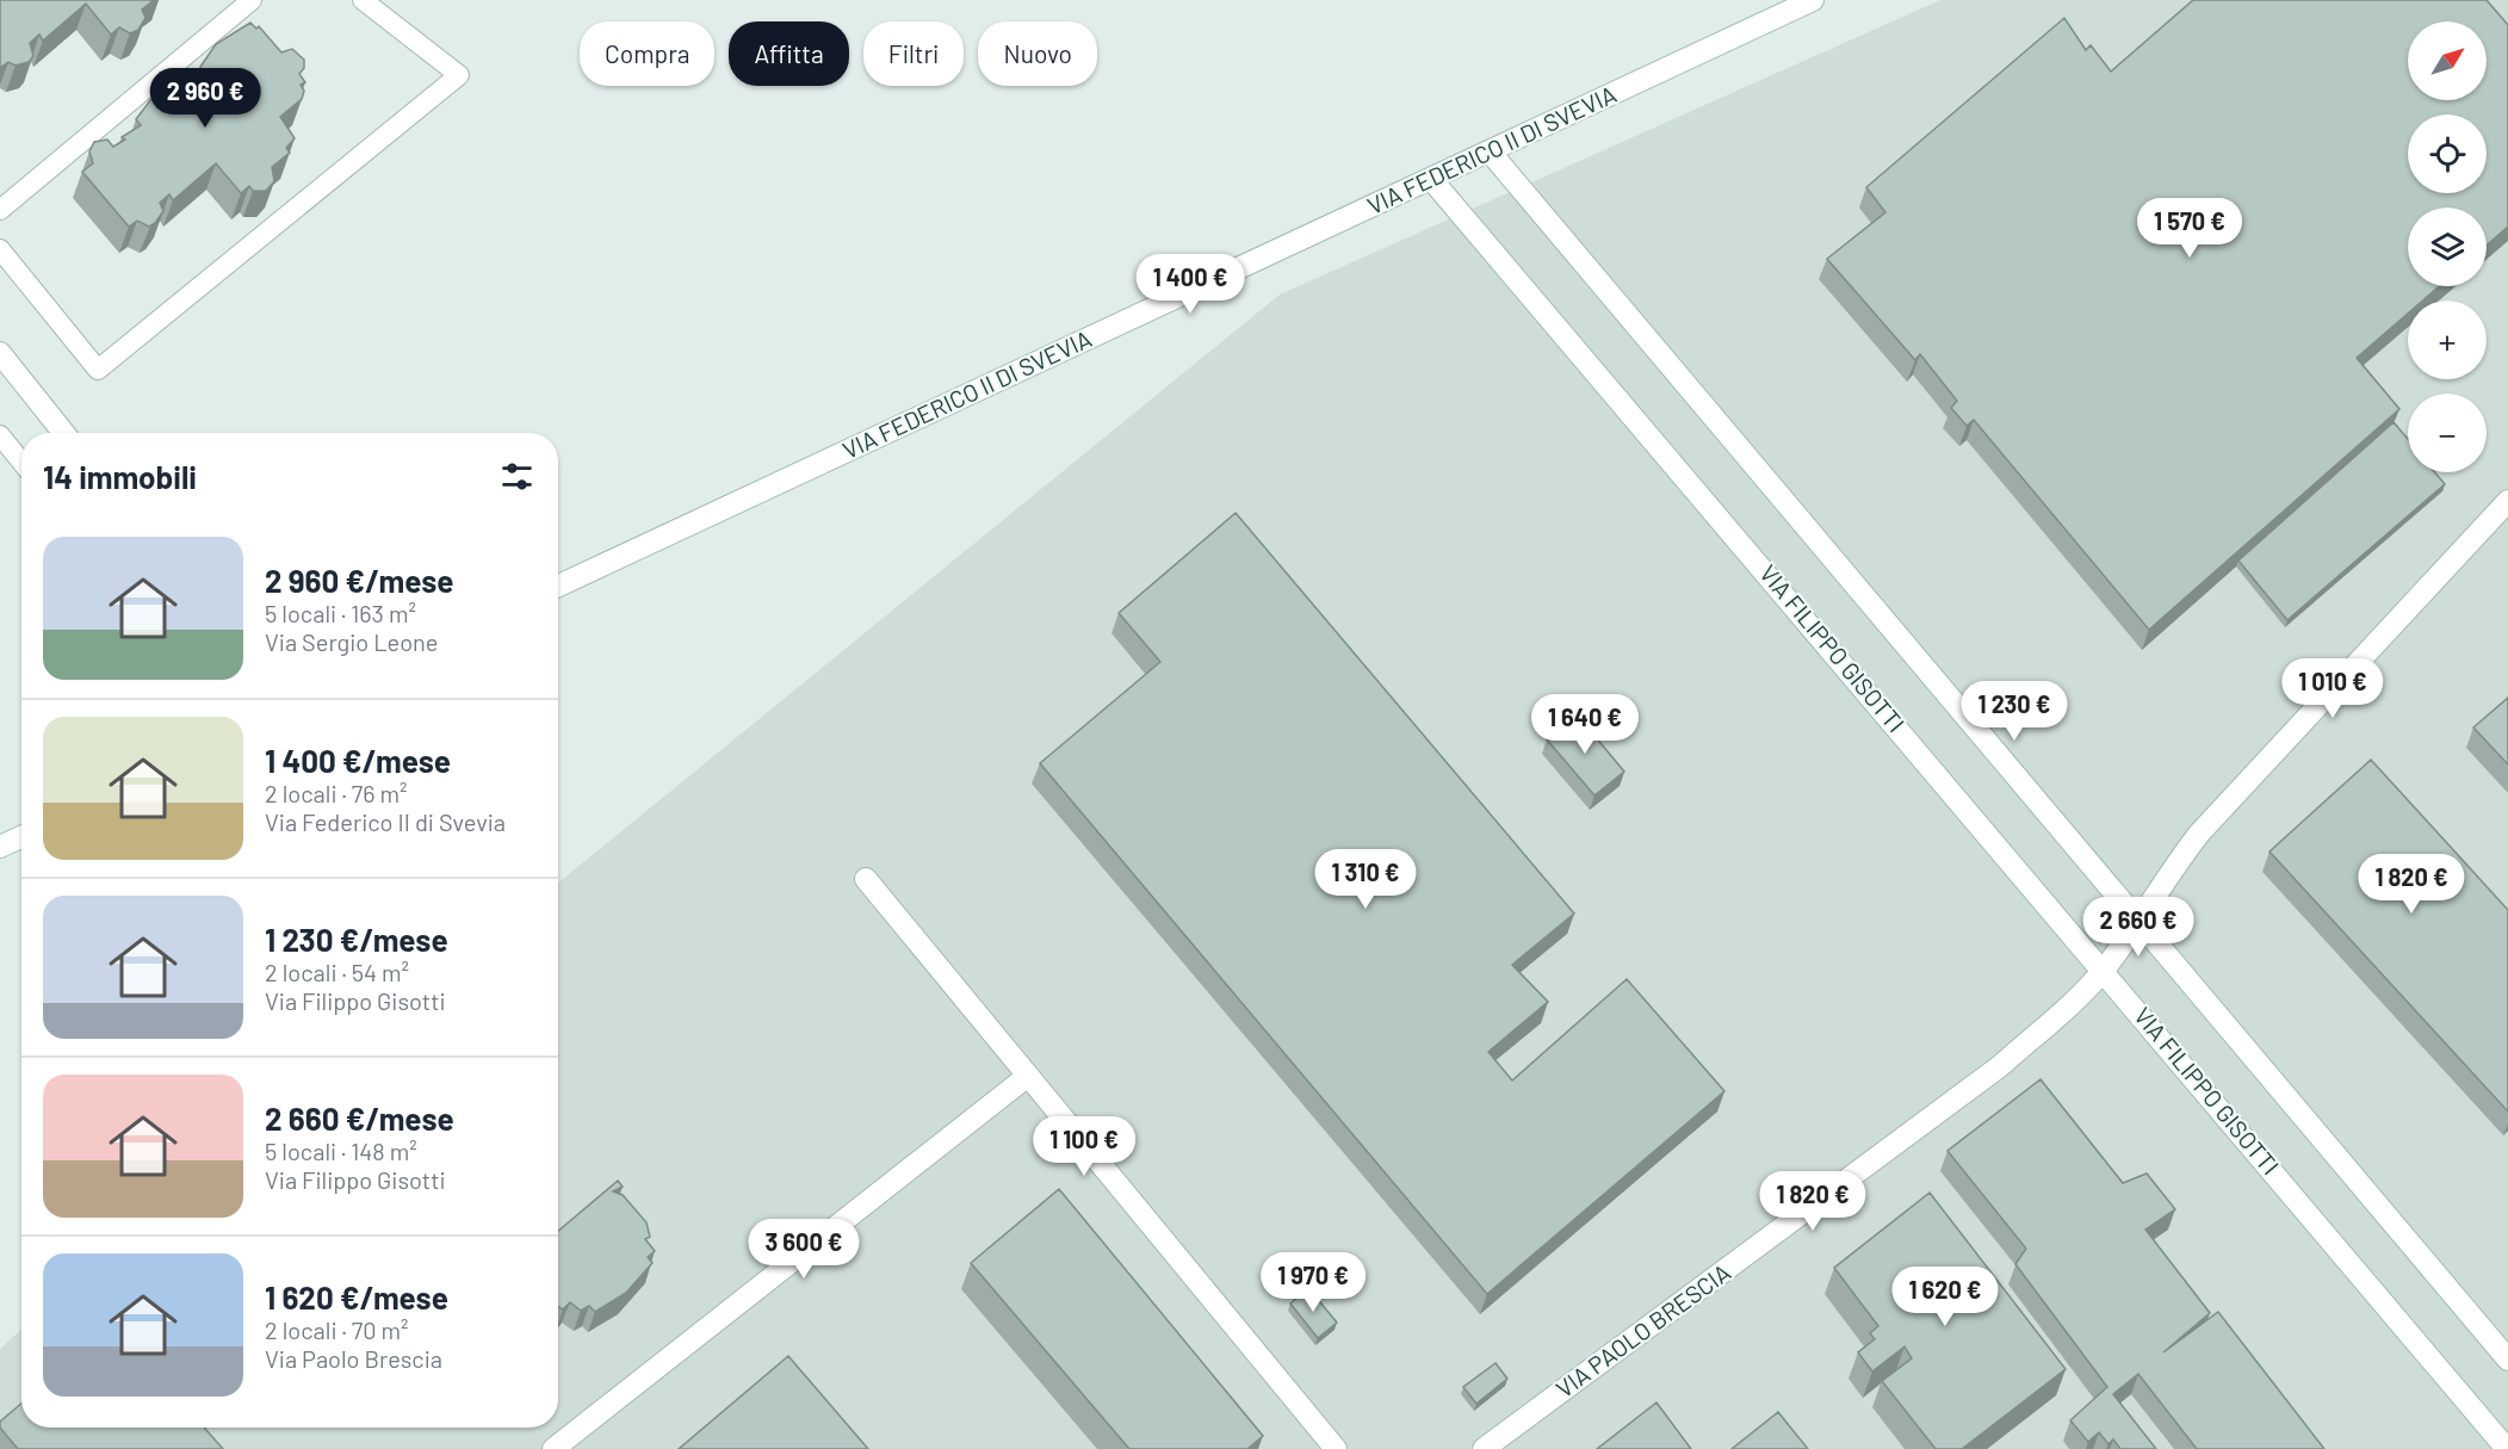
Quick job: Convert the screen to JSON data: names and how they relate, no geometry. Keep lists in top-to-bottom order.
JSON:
{
  "streets": {
    "street": ["VIA FEDERICO II DI SVEVIA", "VIA FILIPPO GISOTTI", "VIA PAOLO BRESCIA"]
  },
  "crossings": [
    ["VIA FEDERICO II DI SVEVIA", "VIA FILIPPO GISOTTI"],
    ["VIA FILIPPO GISOTTI", "VIA PAOLO BRESCIA"]
  ],
  "north": "top right",
  "page": {
    "map_buttons": ["+", "−"],
    "chip": [
      "Compra",
      "Affitta",
      "Filtri",
      "Nuovo"
    ],
    "price": [
      "2 960 €",
      "1 570 €",
      "1 400 €",
      "1 010 €",
      "1 230 €",
      "1 640 €",
      "1 310 €",
      "1 820 €",
      "2 660 €",
      "1 100 €",
      "1 820 €",
      "3 600 €",
      "1 970 €",
      "1 620 €"
    ],
    "heading": "14 immobili",
    "list": [
      {
        "name": "2 960 €/mese",
        "note": "5 locali · 163 m² · Via Sergio Leone"
      },
      {
        "name": "1 400 €/mese",
        "note": "2 locali · 76 m² · Via Federico II di Svevia"
      },
      {
        "name": "1 230 €/mese",
        "note": "2 locali · 54 m² · Via Filippo Gisotti"
      },
      {
        "name": "2 660 €/mese",
        "note": "5 locali · 148 m² · Via Filippo Gisotti"
      },
      {
        "name": "1 620 €/mese",
        "note": "2 locali · 70 m² · Via Paolo Brescia"
      }
    ]
  }
}
